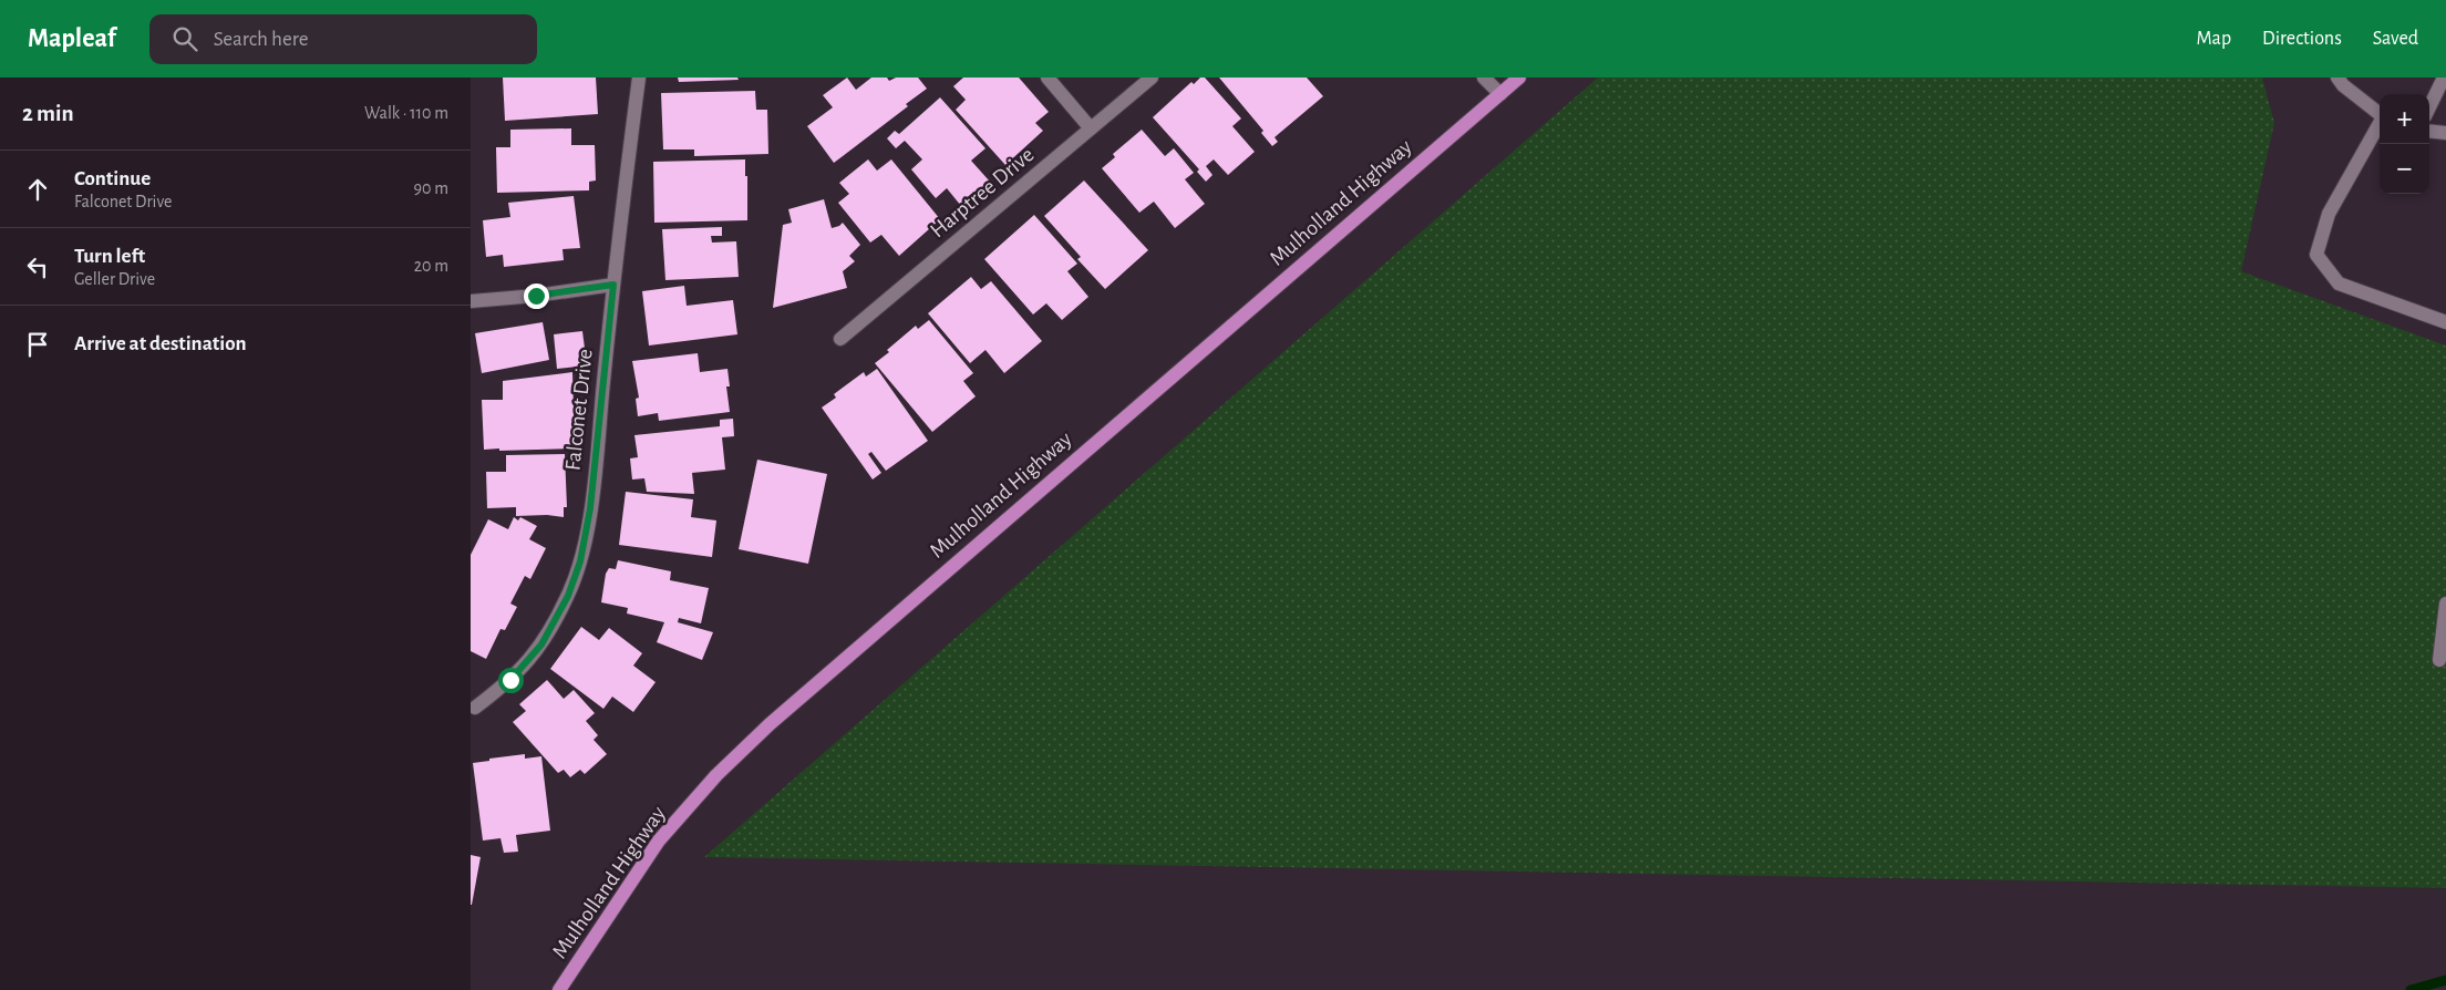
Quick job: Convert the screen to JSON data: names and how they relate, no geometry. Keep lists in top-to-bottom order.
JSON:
{
  "streets": {
    "main road": ["Mulholland Highway"],
    "street": ["Harptree Drive", "Falconet Drive"]
  },
  "page": {
    "header": "Mapleaf",
    "search": "Search here",
    "nav": ["Map", "Directions", "Saved"],
    "heading": ["2 min", "Walk · 110 m"],
    "map_buttons": ["+", "−"],
    "list": [
      ["Continue", "Falconet Drive", "90 m"],
      ["Turn left", "Geller Drive", "20 m"],
      "Arrive at destination"
    ]
  }
}
